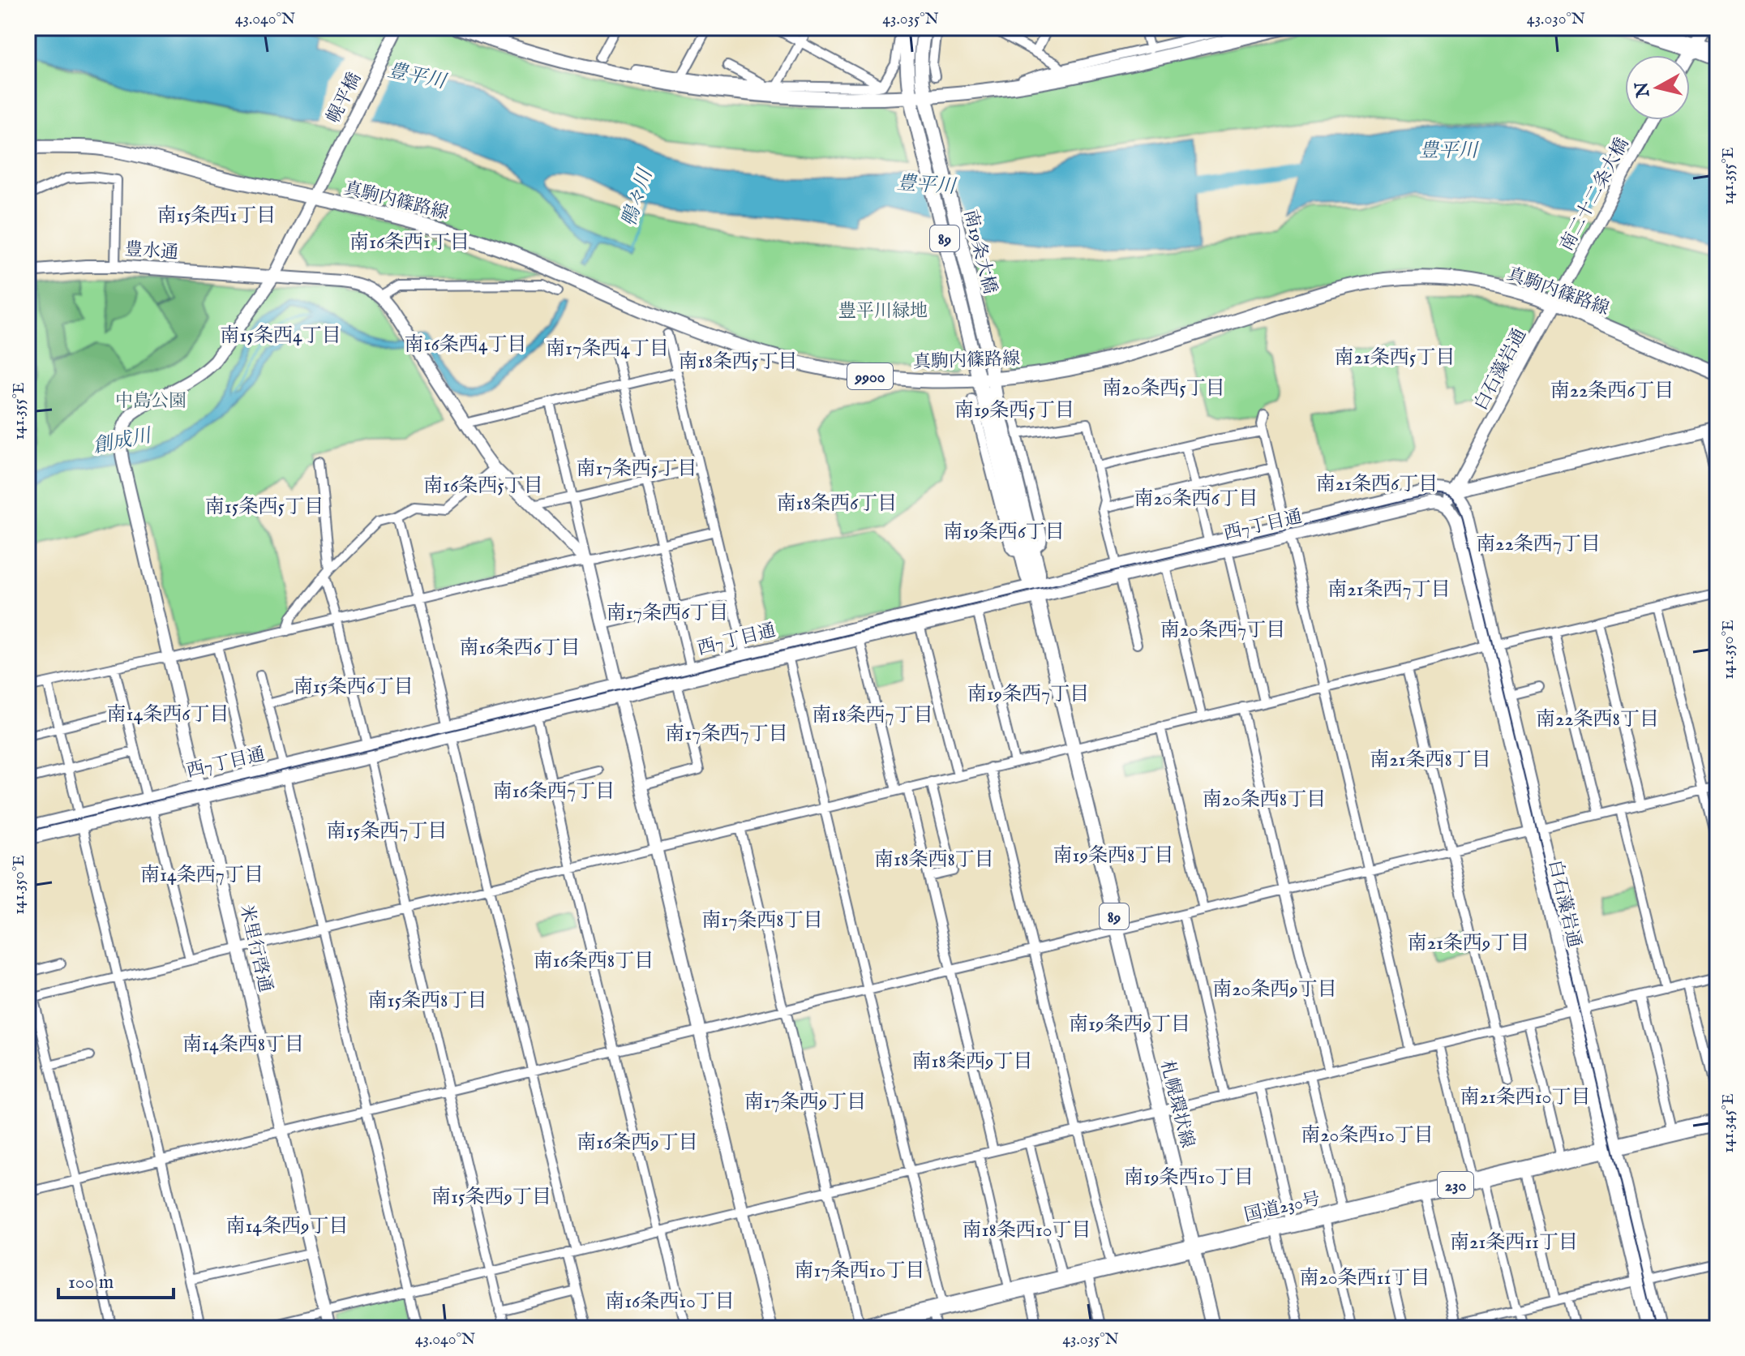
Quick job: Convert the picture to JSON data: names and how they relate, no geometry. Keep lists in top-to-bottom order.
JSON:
{
  "streets": {
    "highway": ["230", "国道230号"],
    "main road": [
      "真駒内篠路線",
      "89",
      "南19条大橋",
      "9900",
      "札幌環状線"
    ],
    "street": [
      "幌平橋",
      "南二十二条大橋",
      "豊水通",
      "白石藻岩通",
      "西7丁目通",
      "米里行啓通"
    ]
  },
  "crossings": [
    ["幌平橋", "真駒内篠路線"],
    ["幌平橋", "米里行啓通"],
    ["南二十二条大橋", "真駒内篠路線"],
    ["南二十二条大橋", "白石藻岩通"],
    ["真駒内篠路線", "南19条大橋"],
    ["真駒内篠路線", "白石藻岩通"],
    ["真駒内篠路線", "米里行啓通"],
    ["真駒内篠路線", "札幌環状線"],
    ["89", "南19条大橋"],
    ["豊水通", "米里行啓通"],
    ["南19条大橋", "札幌環状線"],
    ["白石藻岩通", "西7丁目通"],
    ["白石藻岩通", "国道230号"],
    ["西7丁目通", "米里行啓通"],
    ["西7丁目通", "札幌環状線"],
    ["札幌環状線", "国道230号"]
  ],
  "districts": [
    "南15条西1丁目",
    "南16条西1丁目",
    "南15条西4丁目",
    "南16条西4丁目",
    "南17条西4丁目",
    "南21条西5丁目",
    "南18条西5丁目",
    "南20条西5丁目",
    "南22条西6丁目",
    "南19条西5丁目",
    "南17条西5丁目",
    "南21条西6丁目",
    "南16条西5丁目",
    "南20条西6丁目",
    "南18条西6丁目",
    "南15条西5丁目",
    "南19条西6丁目",
    "南22条西7丁目",
    "南21条西7丁目",
    "南17条西6丁目",
    "南20条西7丁目",
    "南16条西6丁目",
    "南15条西6丁目",
    "南19条西7丁目",
    "南14条西6丁目",
    "南18条西7丁目",
    "南22条西8丁目",
    "南17条西7丁目",
    "南21条西8丁目",
    "南16条西7丁目",
    "南20条西8丁目",
    "南15条西7丁目",
    "南19条西8丁目",
    "南18条西8丁目",
    "南14条西7丁目",
    "南17条西8丁目",
    "南21条西9丁目",
    "南16条西8丁目",
    "南20条西9丁目",
    "南15条西8丁目",
    "南19条西9丁目",
    "南14条西8丁目",
    "南18条西9丁目",
    "南21条西10丁目",
    "南17条西9丁目",
    "南20条西10丁目",
    "南16条西9丁目",
    "南19条西10丁目",
    "南15条西9丁目",
    "南14条西9丁目",
    "南18条西10丁目",
    "南21条西11丁目",
    "南17条西10丁目",
    "南20条西11丁目",
    "南16条西10丁目"
  ],
  "water": ["豊平川", "鴨々川", "創成川"],
  "parks": ["豊平川緑地", "中島公園"],
  "scale_bar": "100 m",
  "north": "left",
  "coordinates": [
    "43.040°N",
    "43.035°N",
    "43.030°N",
    "141.355°E",
    "141.350°E",
    "141.345°E"
  ]
}
